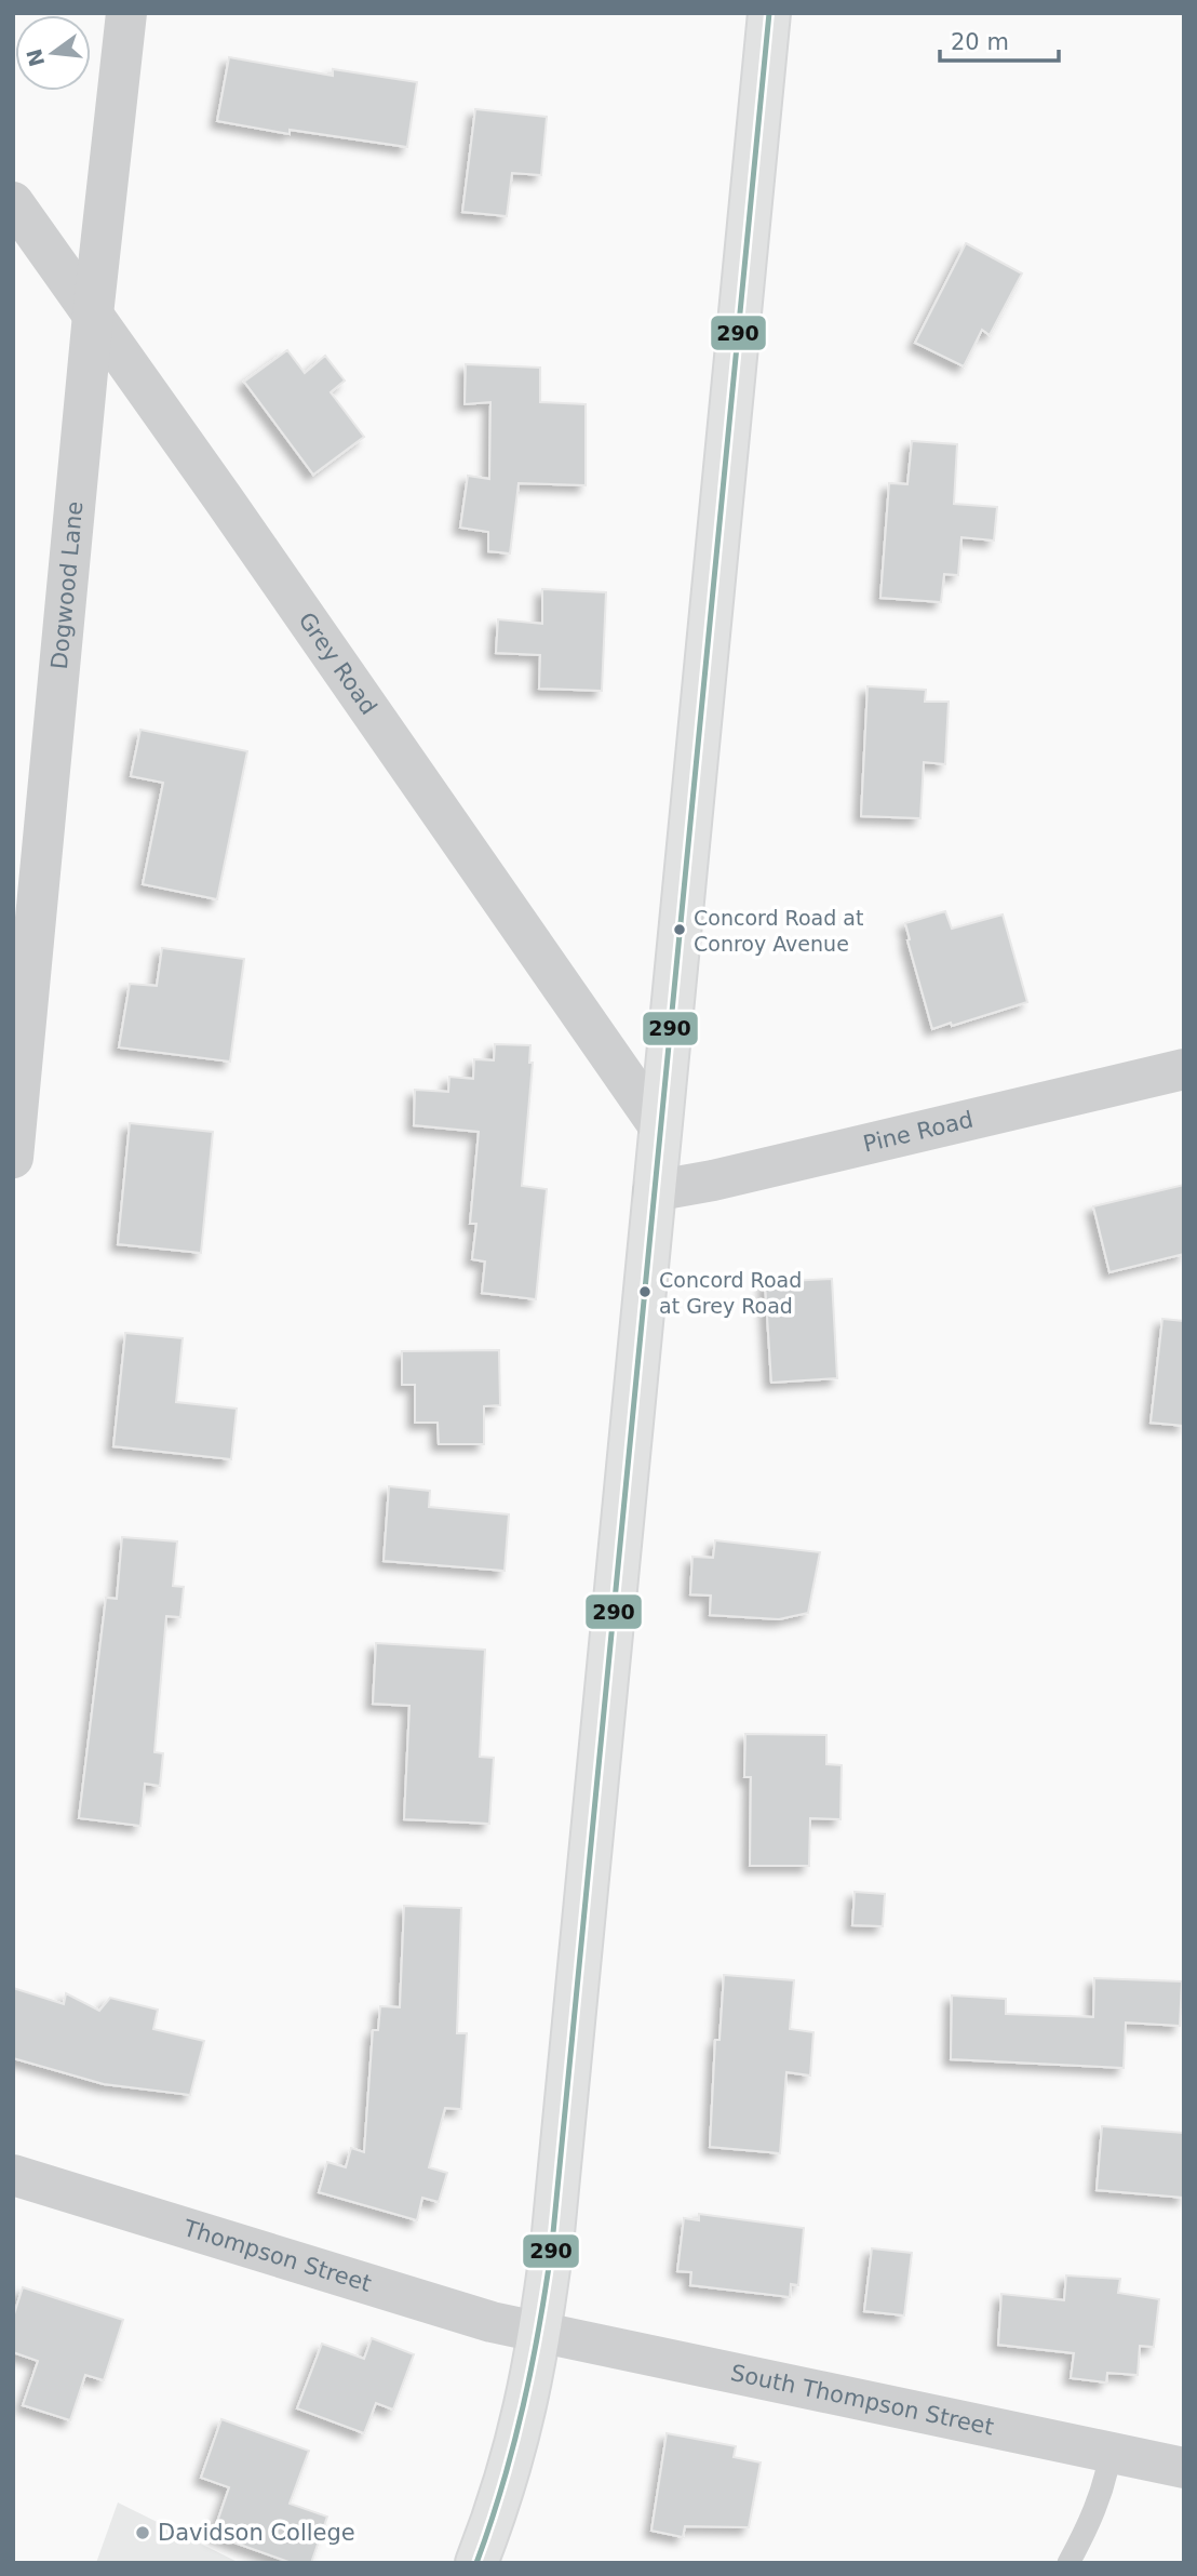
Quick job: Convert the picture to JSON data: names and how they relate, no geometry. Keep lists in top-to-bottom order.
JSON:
{
  "streets": {
    "street": [
      "Dogwood Lane",
      "Grey Road",
      "Pine Road",
      "Thompson Street",
      "South Thompson Street"
    ]
  },
  "crossings": [
    ["Dogwood Lane", "Grey Road"],
    ["Thompson Street", "South Thompson Street"]
  ],
  "places": ["Concord Road at Conroy Avenue", "Concord Road at Grey Road", "Davidson College"],
  "lines": ["transit line 290"],
  "scale_bar": "20 m",
  "north": "left"
}
